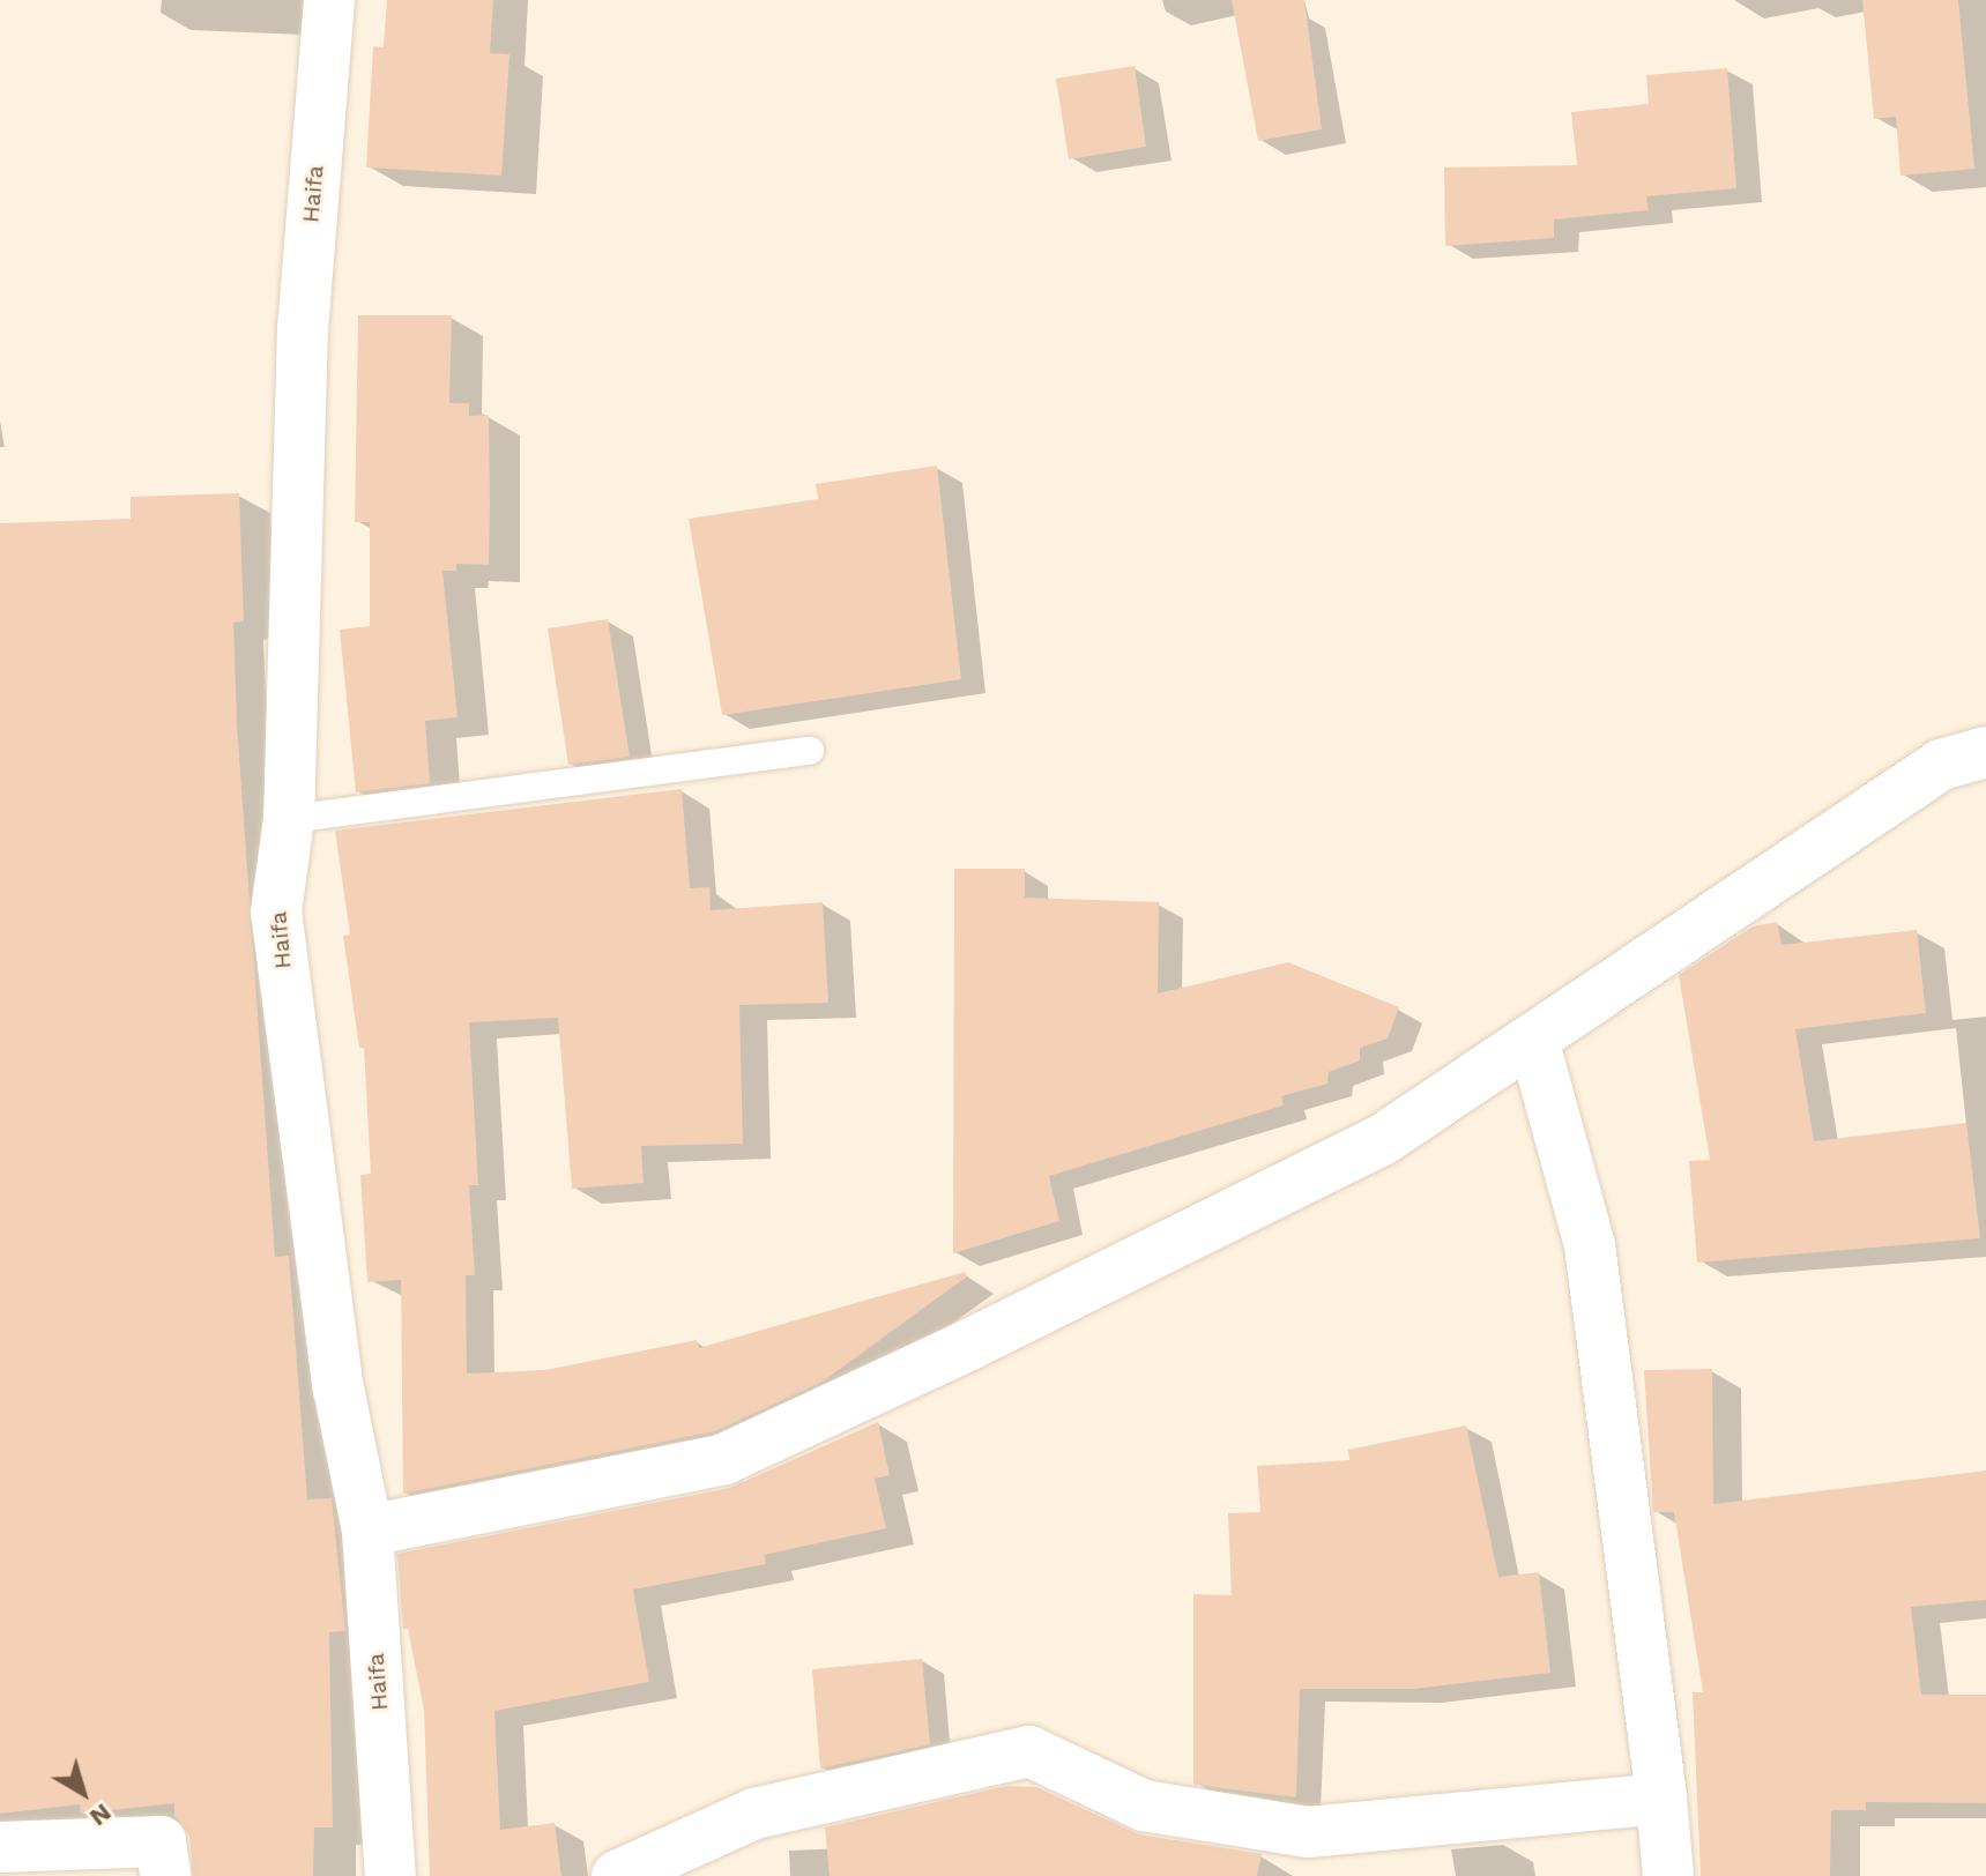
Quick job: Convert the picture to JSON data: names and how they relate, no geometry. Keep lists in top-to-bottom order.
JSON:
{
  "streets": {
    "street": ["Haifa"]
  },
  "north": "bottom right"
}
